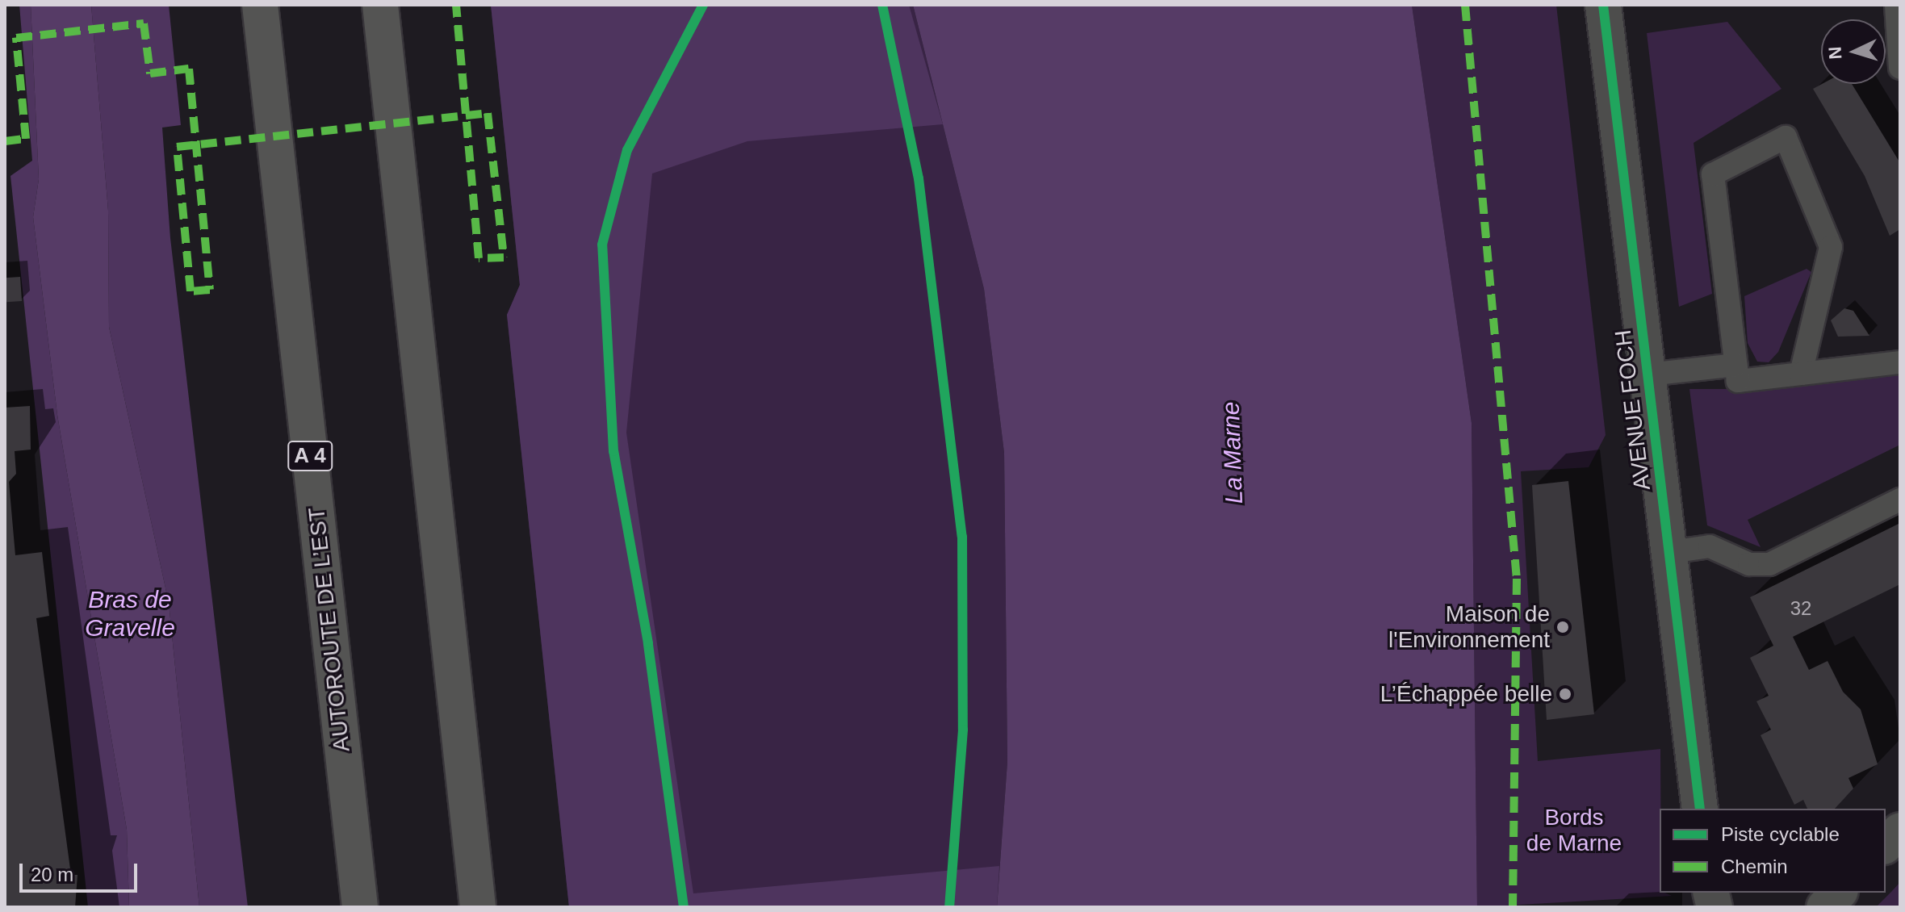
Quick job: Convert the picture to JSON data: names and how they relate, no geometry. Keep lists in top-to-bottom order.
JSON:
{
  "streets": {
    "highway": ["A 4", "AUTOROUTE DE L’EST"],
    "street": ["AVENUE FOCH"]
  },
  "water": ["La Marne", "Bras de Gravelle"],
  "parks": ["Bords de Marne"],
  "places": ["Maison de l'Environnement", "L’Échappée belle"],
  "house_numbers": ["32"],
  "legend": ["Piste cyclable", "Chemin"],
  "scale_bar": "20 m",
  "north": "left"
}
